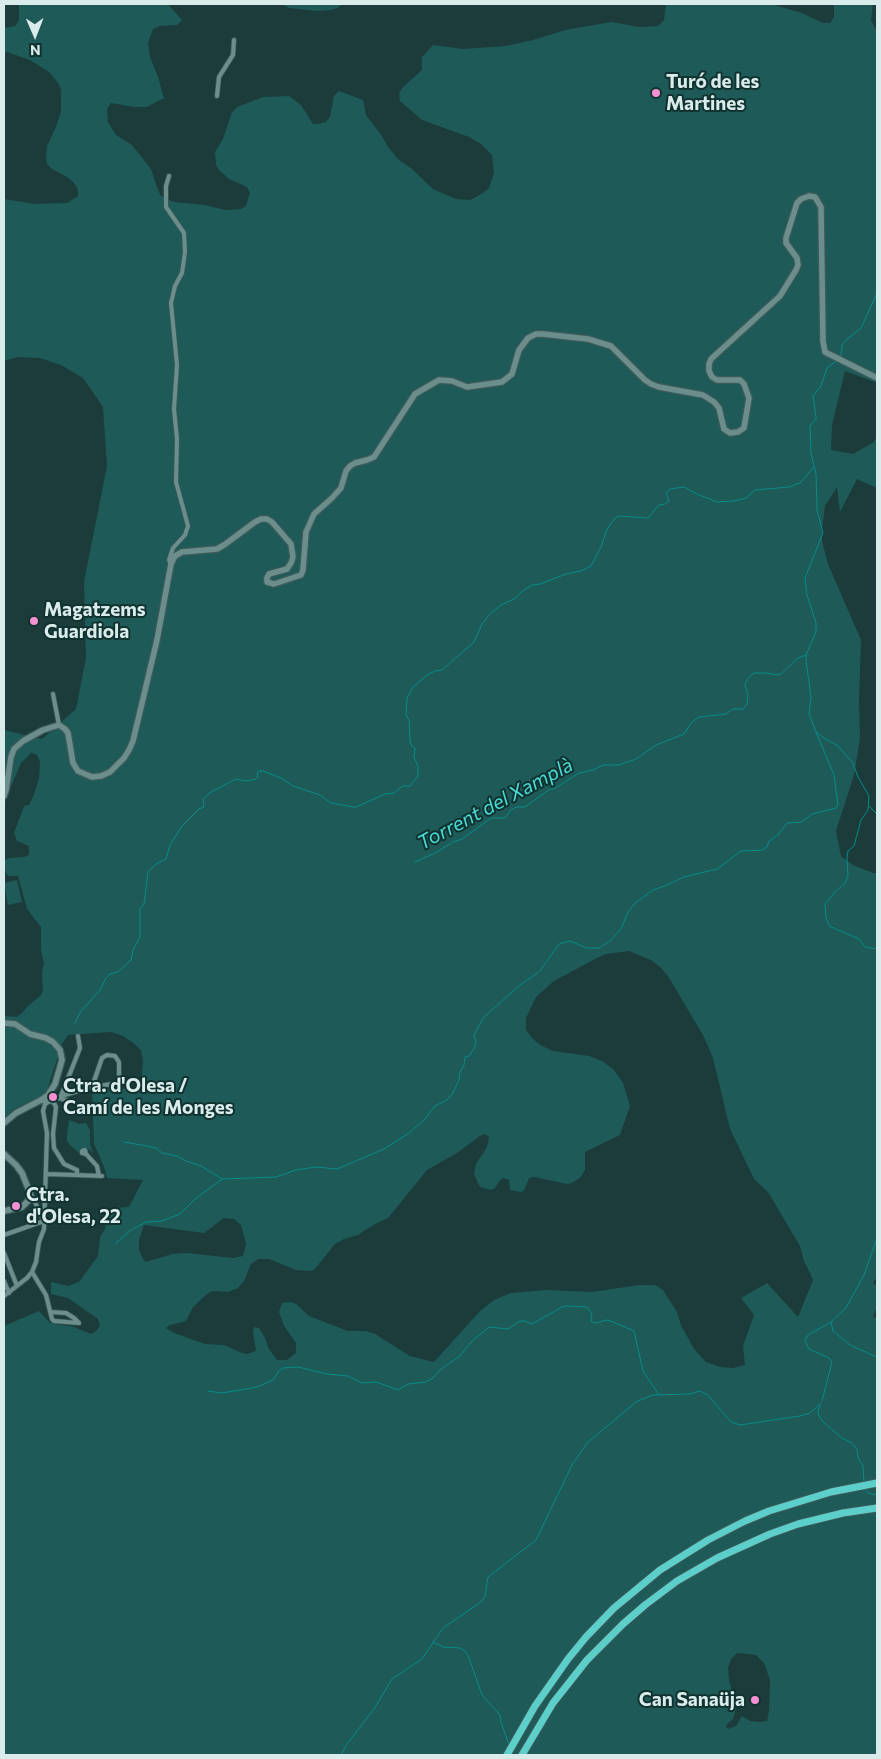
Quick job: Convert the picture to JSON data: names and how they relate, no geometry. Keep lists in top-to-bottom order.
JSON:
{
  "water": ["Torrent del Xamplà"],
  "places": [
    "Turó de les Martines",
    "Magatzems Guardiola",
    "Ctra. d'Olesa / Camí de les Monges",
    "Ctra. d'Olesa, 22",
    "Can Sanaüja"
  ],
  "north": "bottom"
}
